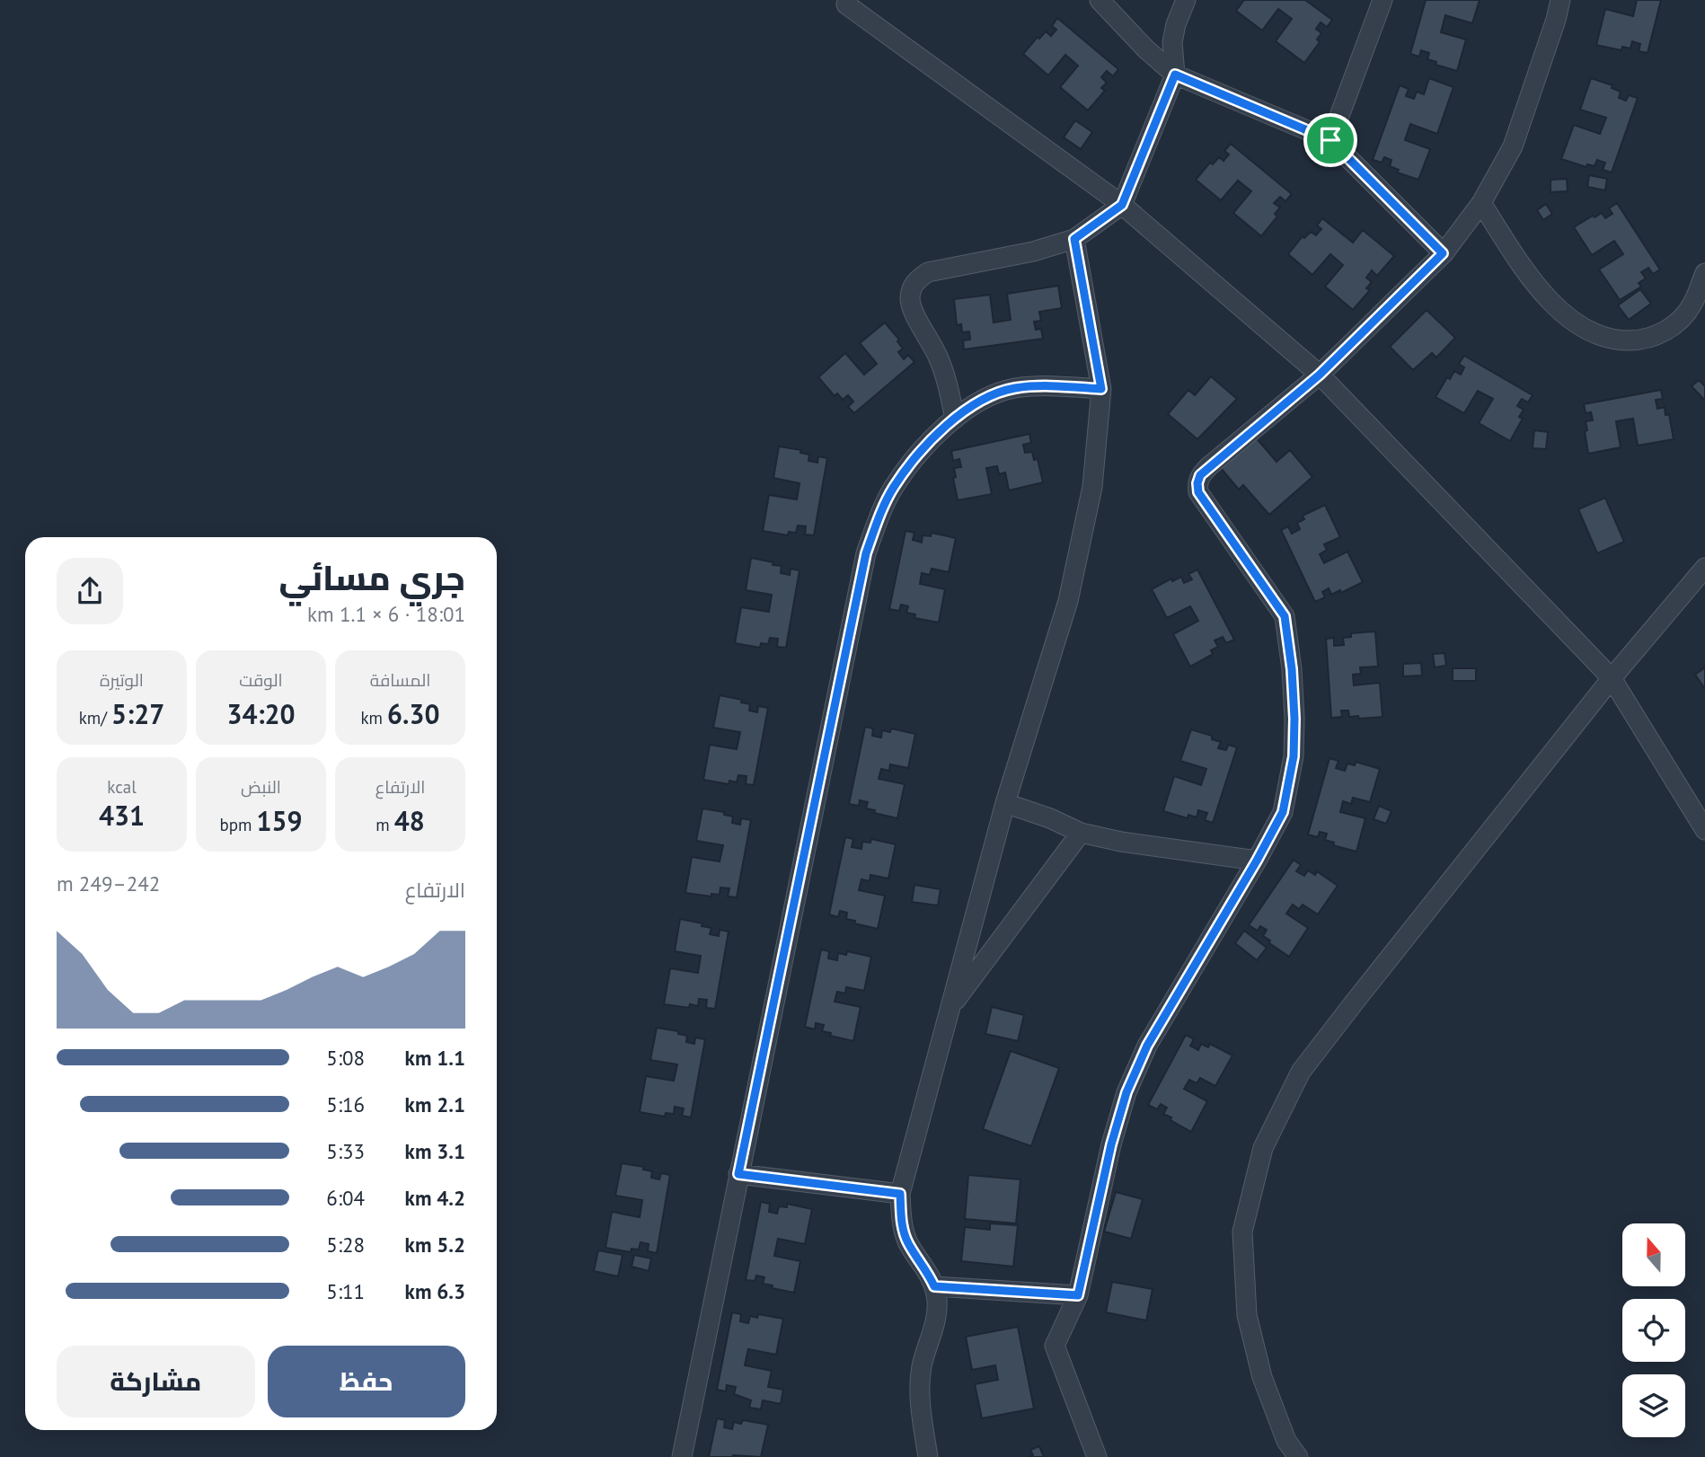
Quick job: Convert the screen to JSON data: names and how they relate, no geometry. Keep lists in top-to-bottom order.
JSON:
{
  "north": "top",
  "page": {
    "heading": ["جري مسائي", "18:01 · 6 × 1.1 km"],
    "stats": [
      ["المسافة", "6.30 km"],
      ["الوقت", "34:20"],
      ["الوتيرة", "5:27 /km"],
      ["الارتفاع", "48 m"],
      ["النبض", "159 bpm"],
      ["kcal", "431"]
    ],
    "chart": ["الارتفاع", "242–249 m"],
    "list": [
      {
        "name": "1.1 km",
        "note": "5:08"
      },
      {
        "name": "2.1 km",
        "note": "5:16"
      },
      {
        "name": "3.1 km",
        "note": "5:33"
      },
      {
        "name": "4.2 km",
        "note": "6:04"
      },
      {
        "name": "5.2 km",
        "note": "5:28"
      },
      {
        "name": "6.3 km",
        "note": "5:11"
      }
    ],
    "buttons": ["حفظ", "مشاركة"]
  }
}
